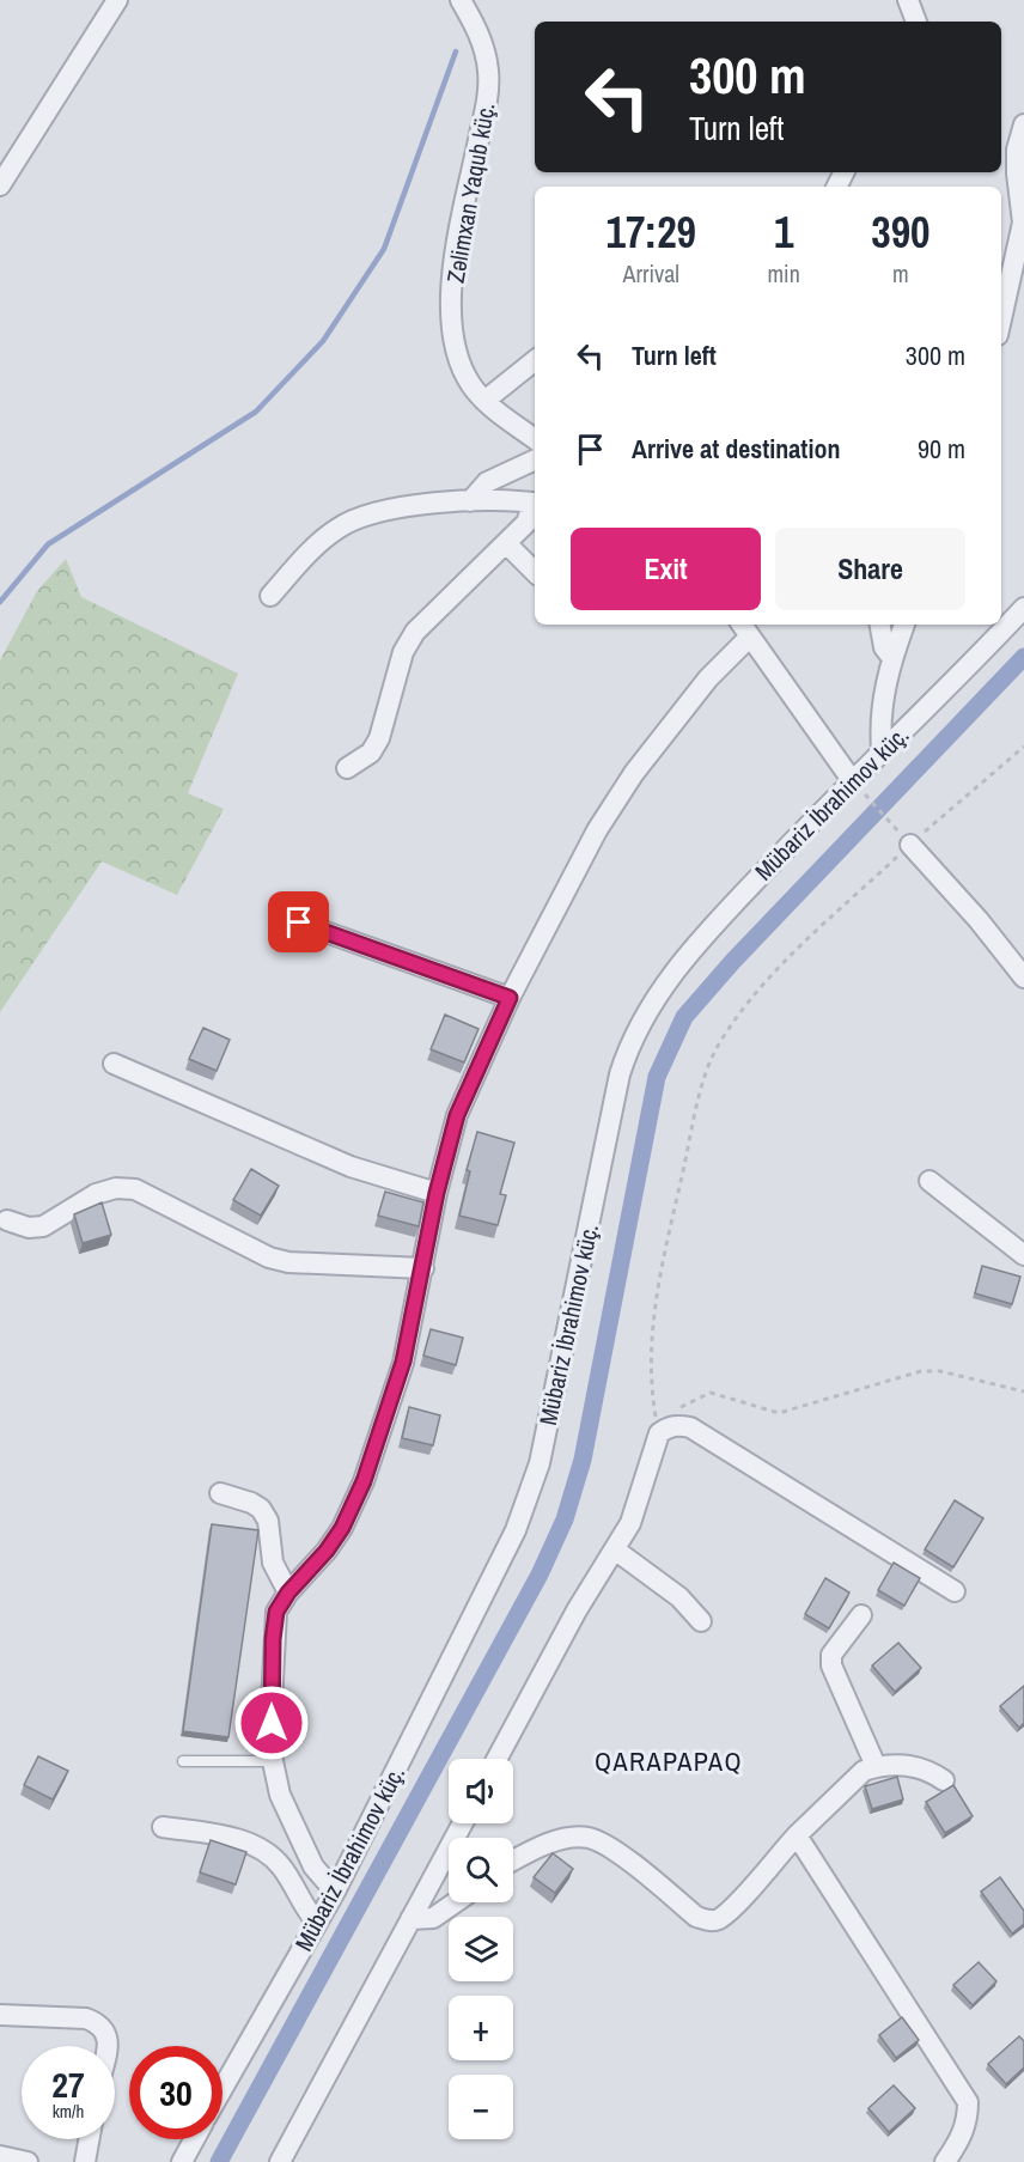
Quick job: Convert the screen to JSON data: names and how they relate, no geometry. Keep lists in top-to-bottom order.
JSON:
{
  "streets": {
    "street": ["Zəlimxan Yaqub küç.", "Mübariz İbrahimov küç."]
  },
  "districts": ["QARAPAPAQ"],
  "page": {
    "turn": ["300 m", "Turn left"],
    "eta": [
      "17:29",
      "Arrival",
      "1",
      "min",
      "390",
      "m"
    ],
    "list": [
      {
        "name": "Turn left",
        "value": "300 m"
      },
      {
        "name": "Arrive at destination",
        "value": "90 m"
      }
    ],
    "buttons": ["Exit", "Share"],
    "map_buttons": ["+", "−"],
    "speed": "27 km/h",
    "limit": "30"
  }
}
